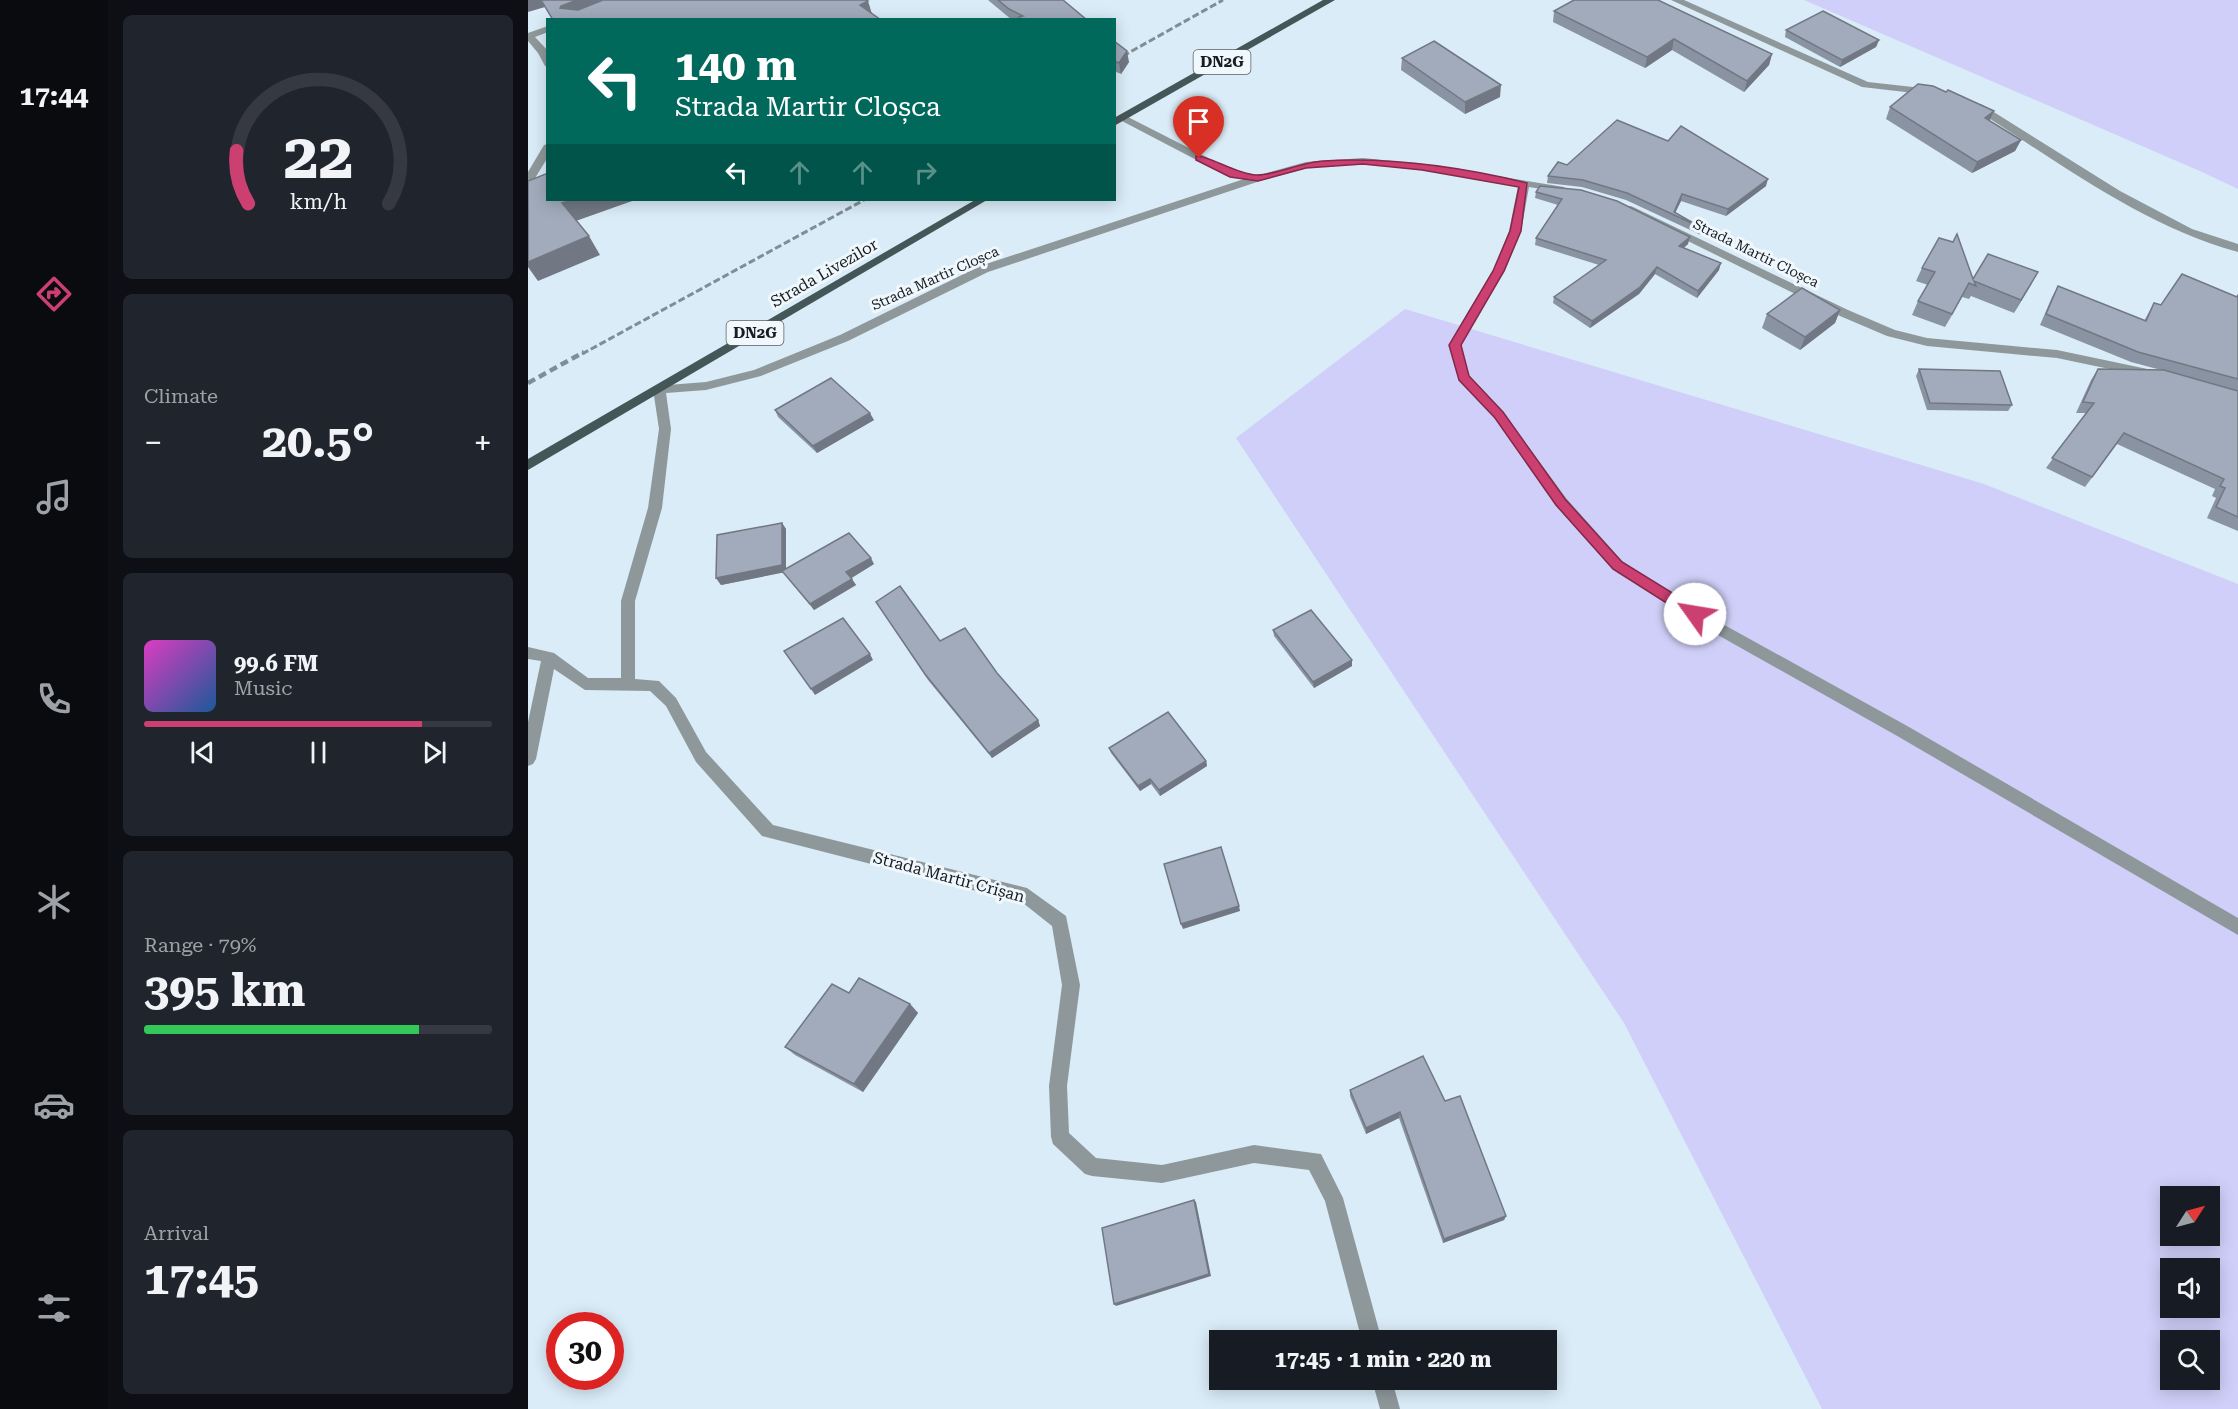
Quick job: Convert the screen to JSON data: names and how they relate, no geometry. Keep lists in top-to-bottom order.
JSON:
{
  "streets": {
    "main road": ["DN2G", "Strada Livezilor"],
    "street": ["Strada Martir Cloșca", "Strada Martir Crișan"]
  },
  "crossings": [
    ["DN2G", "Strada Martir Cloșca"],
    ["Strada Martir Cloșca", "Strada Livezilor"]
  ],
  "north": "top right",
  "page": {
    "tabs": "17:44",
    "turn": ["140 m", "Strada Martir Cloșca"],
    "tile": [
      "Climate",
      ["Range · 79%", "395 km"],
      ["Arrival", "17:45"]
    ],
    "heat": ["−", "20.5°", "+"],
    "song": ["99.6 FM", "Music"],
    "limit": "30",
    "trip": "17:45 · 1 min · 220 m",
    "gauge": ["22", "km/h"]
  }
}
